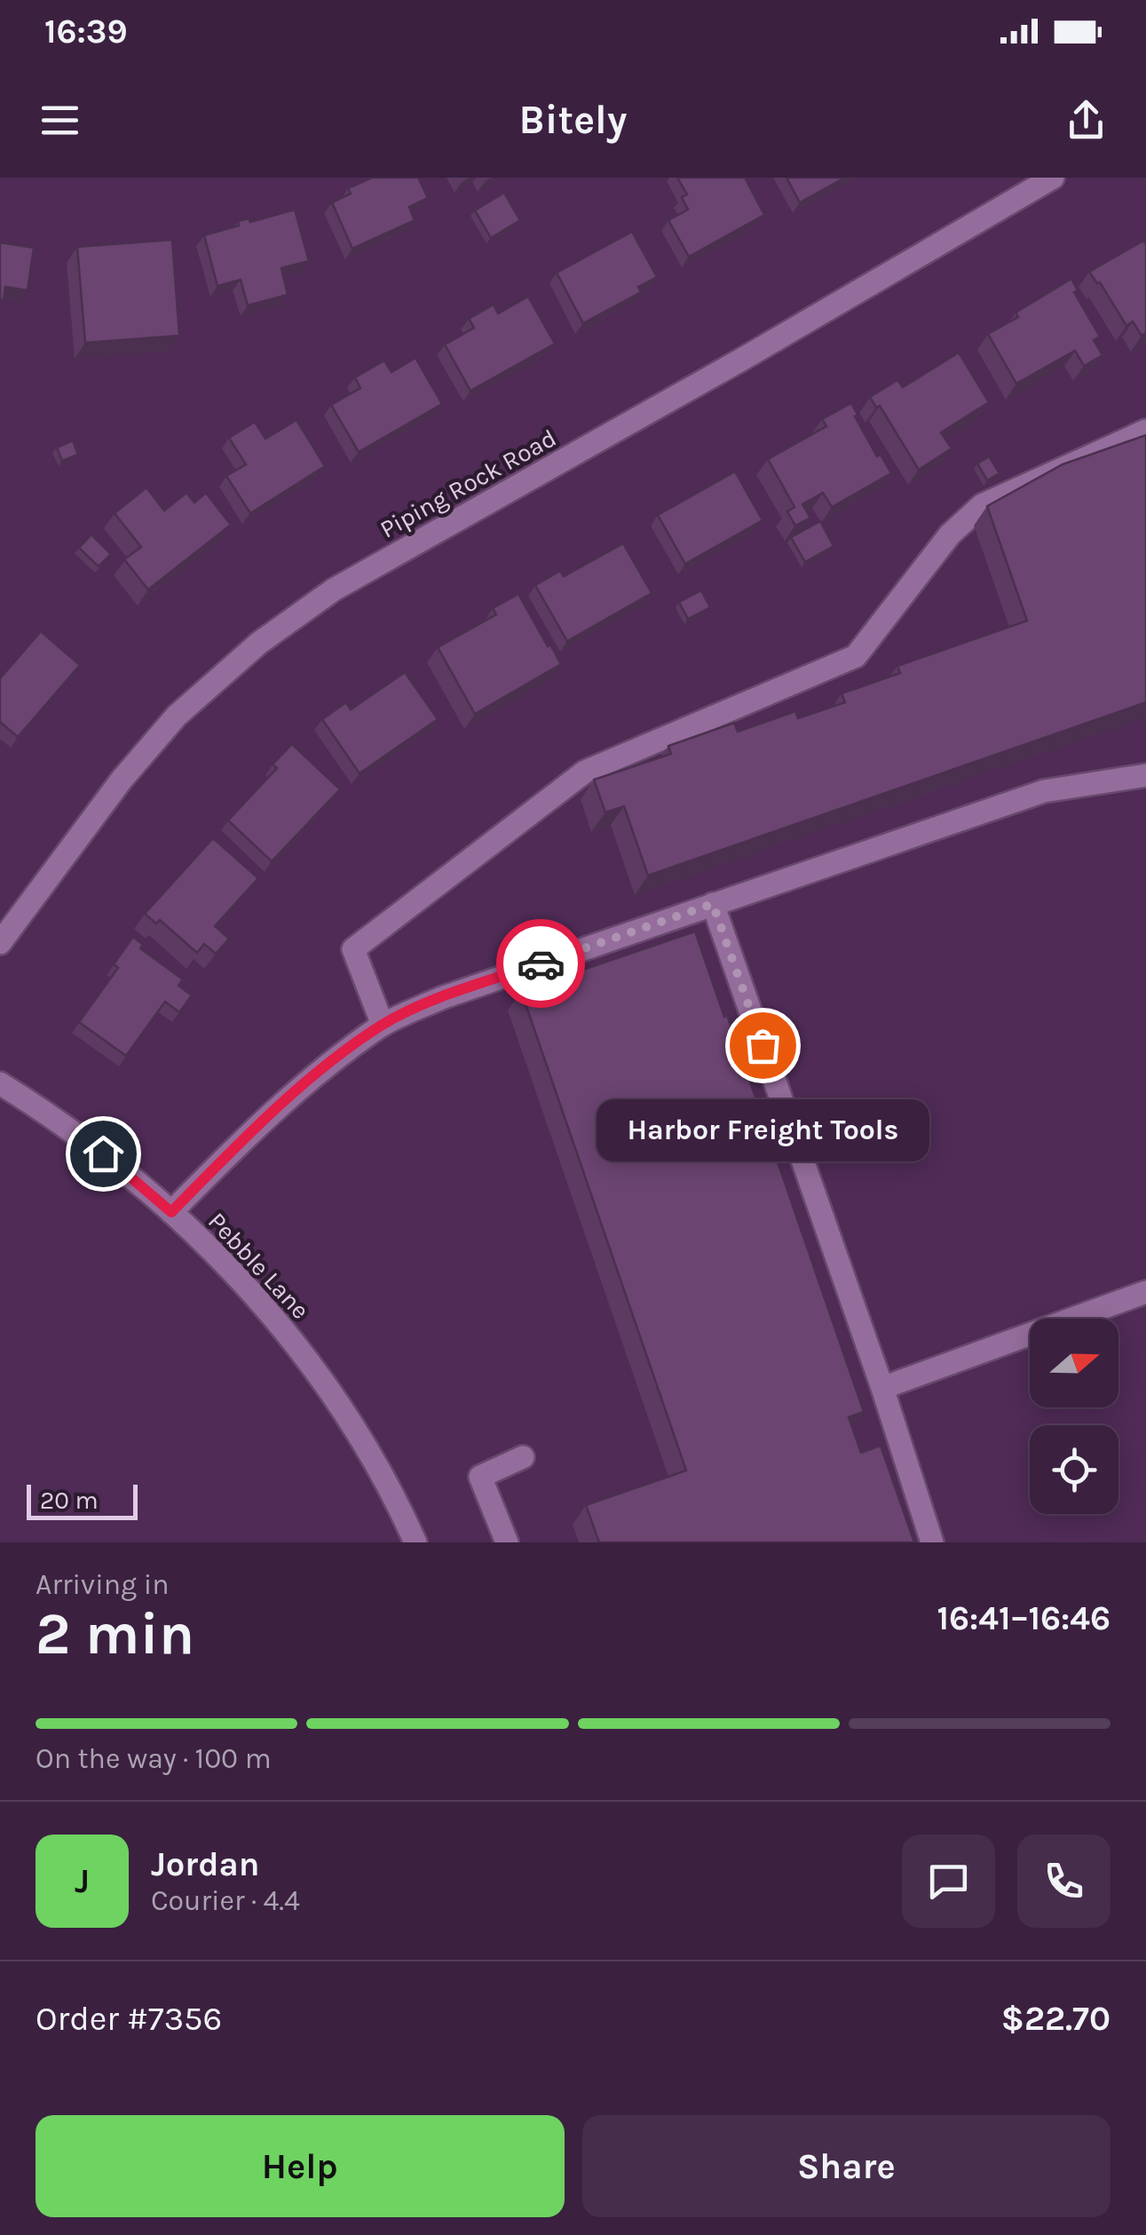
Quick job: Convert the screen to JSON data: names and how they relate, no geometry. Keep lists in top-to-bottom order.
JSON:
{
  "streets": {
    "street": ["Piping Rock Road", "Pebble Lane"]
  },
  "places": ["Harbor Freight Tools"],
  "scale_bar": "20 m",
  "north": "right",
  "page": {
    "status": "16:39",
    "header": "Bitely",
    "bubble": "Harbor Freight Tools",
    "scale": "20 m",
    "heading": ["2 min", "Arriving in", "16:41–16:46"],
    "panel": [
      "Jordan",
      "Courier · 4.4",
      "Order #7356",
      "$22.70"
    ],
    "bar": "On the way · 100 m",
    "round": "J",
    "buttons": ["Help", "Share"]
  }
}
